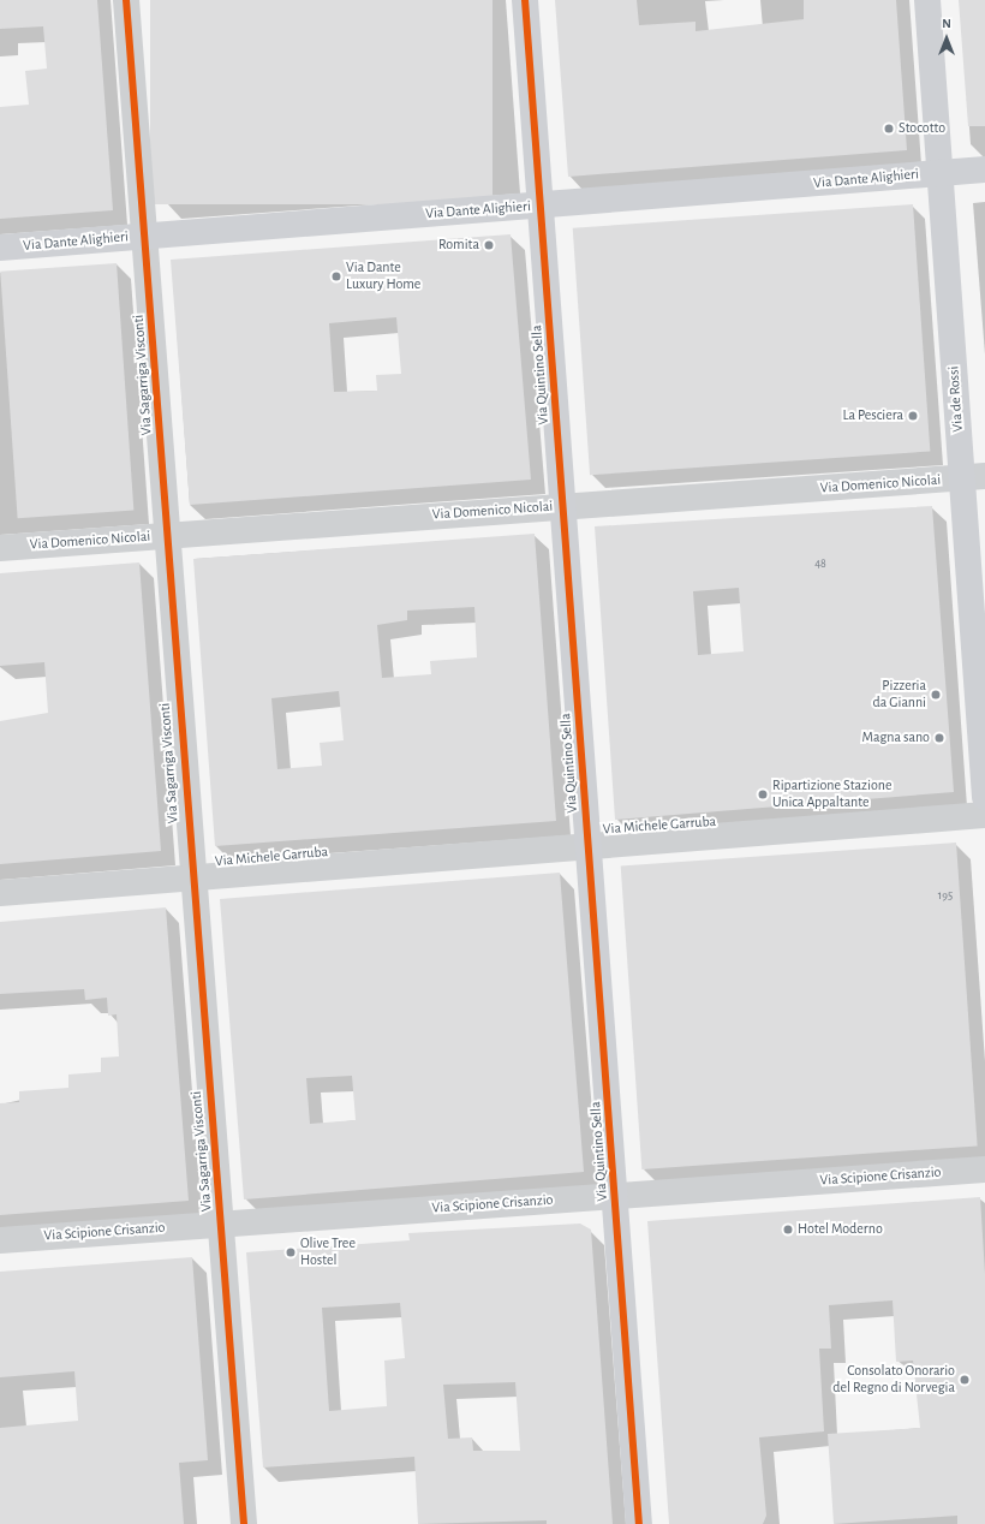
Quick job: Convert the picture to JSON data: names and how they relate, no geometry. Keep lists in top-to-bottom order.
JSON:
{
  "streets": {
    "street": [
      "Via Dante Alighieri",
      "Via Sagarriga Visconti",
      "Via Quintino Sella",
      "Via de Rossi",
      "Via Domenico Nicolai",
      "Via Michele Garruba",
      "Via Scipione Crisanzio"
    ]
  },
  "crossings": [
    ["Via Dante Alighieri", "Via Sagarriga Visconti"],
    ["Via Dante Alighieri", "Via Quintino Sella"],
    ["Via Dante Alighieri", "Via de Rossi"],
    ["Via Sagarriga Visconti", "Via Domenico Nicolai"],
    ["Via Sagarriga Visconti", "Via Michele Garruba"],
    ["Via Sagarriga Visconti", "Via Scipione Crisanzio"],
    ["Via Quintino Sella", "Via Domenico Nicolai"],
    ["Via Quintino Sella", "Via Michele Garruba"],
    ["Via Quintino Sella", "Via Scipione Crisanzio"],
    ["Via de Rossi", "Via Domenico Nicolai"]
  ],
  "places": [
    "Stocotto",
    "Romita",
    "Via Dante Luxury Home",
    "La Pesciera",
    "Pizzeria da Gianni",
    "Magna sano",
    "Ripartizione Stazione Unica Appaltante",
    "Hotel Moderno",
    "Olive Tree Hostel",
    "Consolato Onorario del Regno di Norvegia"
  ],
  "house_numbers": ["48", "195"],
  "north": "top"
}
